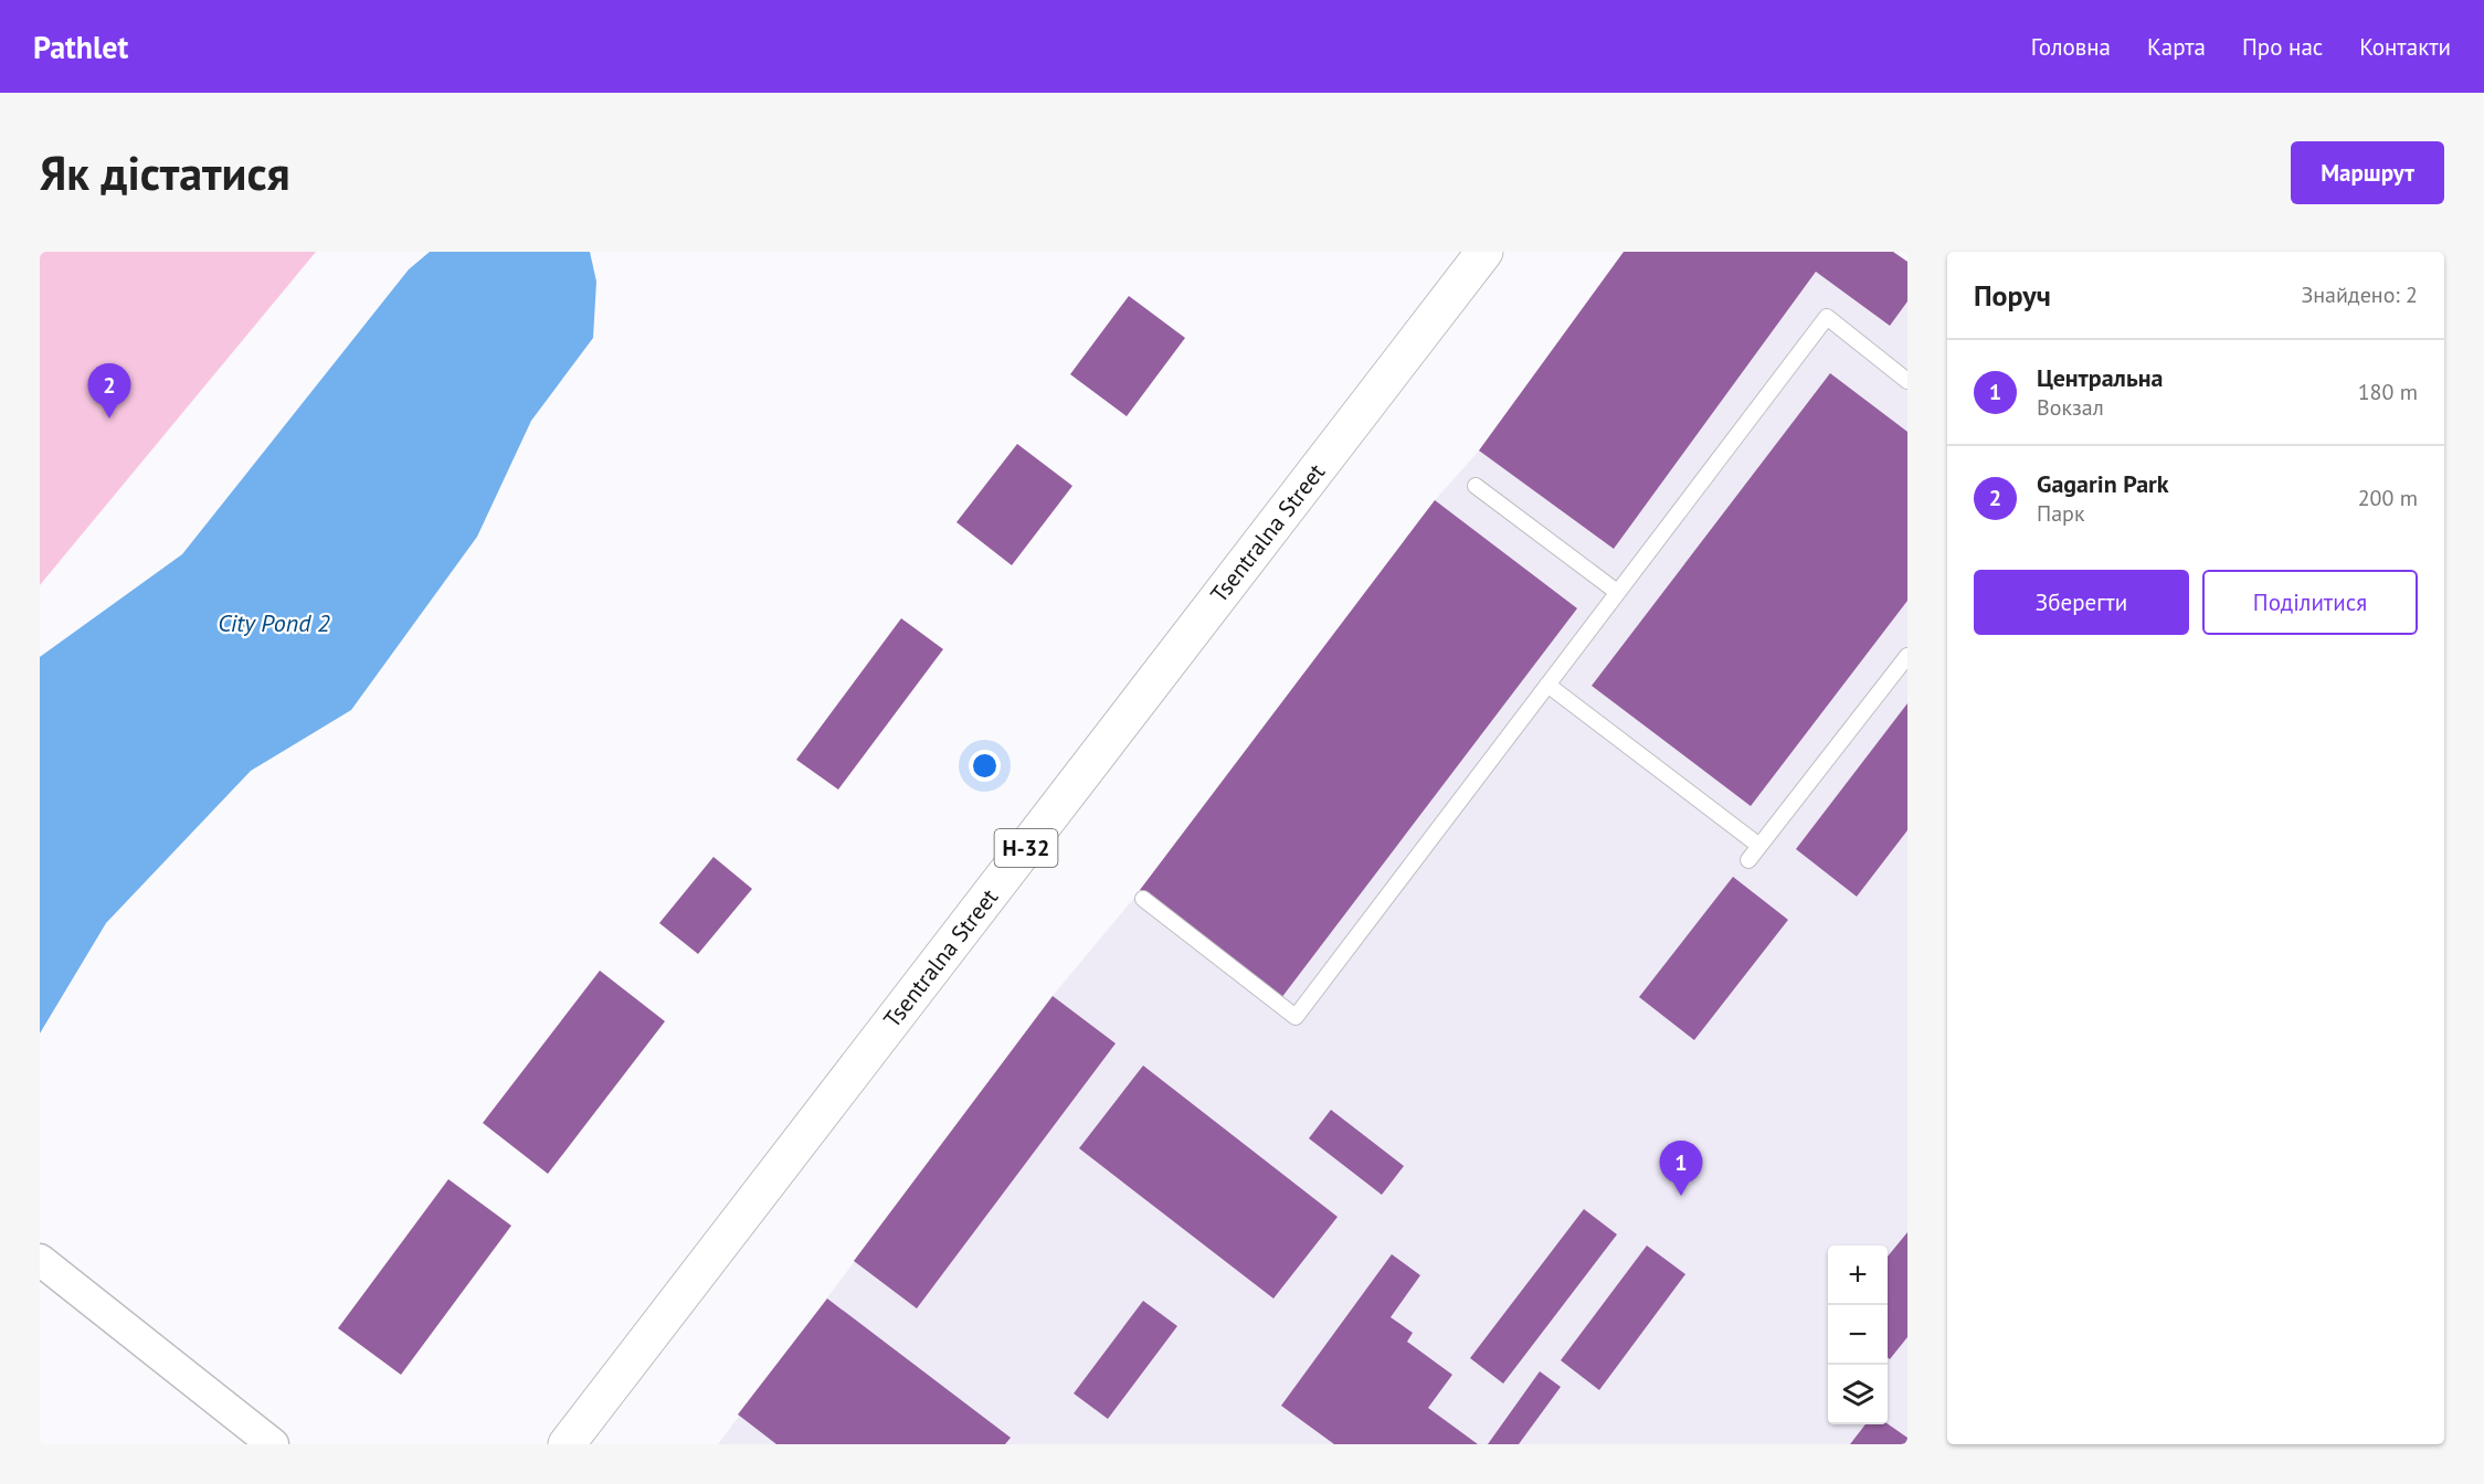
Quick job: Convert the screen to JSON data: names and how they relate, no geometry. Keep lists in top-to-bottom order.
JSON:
{
  "streets": {
    "main road": ["Tsentralna Street", "Н-32"]
  },
  "water": ["City Pond 2"],
  "page": {
    "header": "Pathlet",
    "nav": [
      "Головна",
      "Карта",
      "Про нас",
      "Контакти"
    ],
    "buttons": [
      "Маршрут",
      ["Зберегти", "Поділитися"]
    ],
    "title": "Як дістатися",
    "heading": ["Поруч", "Знайдено: 2"],
    "list": [
      {
        "mark": "1",
        "name": "Центральна",
        "note": "Вокзал",
        "value": "180 m"
      },
      {
        "mark": "2",
        "name": "Gagarin Park",
        "note": "Парк",
        "value": "200 m"
      }
    ],
    "pins": ["2", "1"],
    "map_buttons": ["+", "−"]
  }
}
